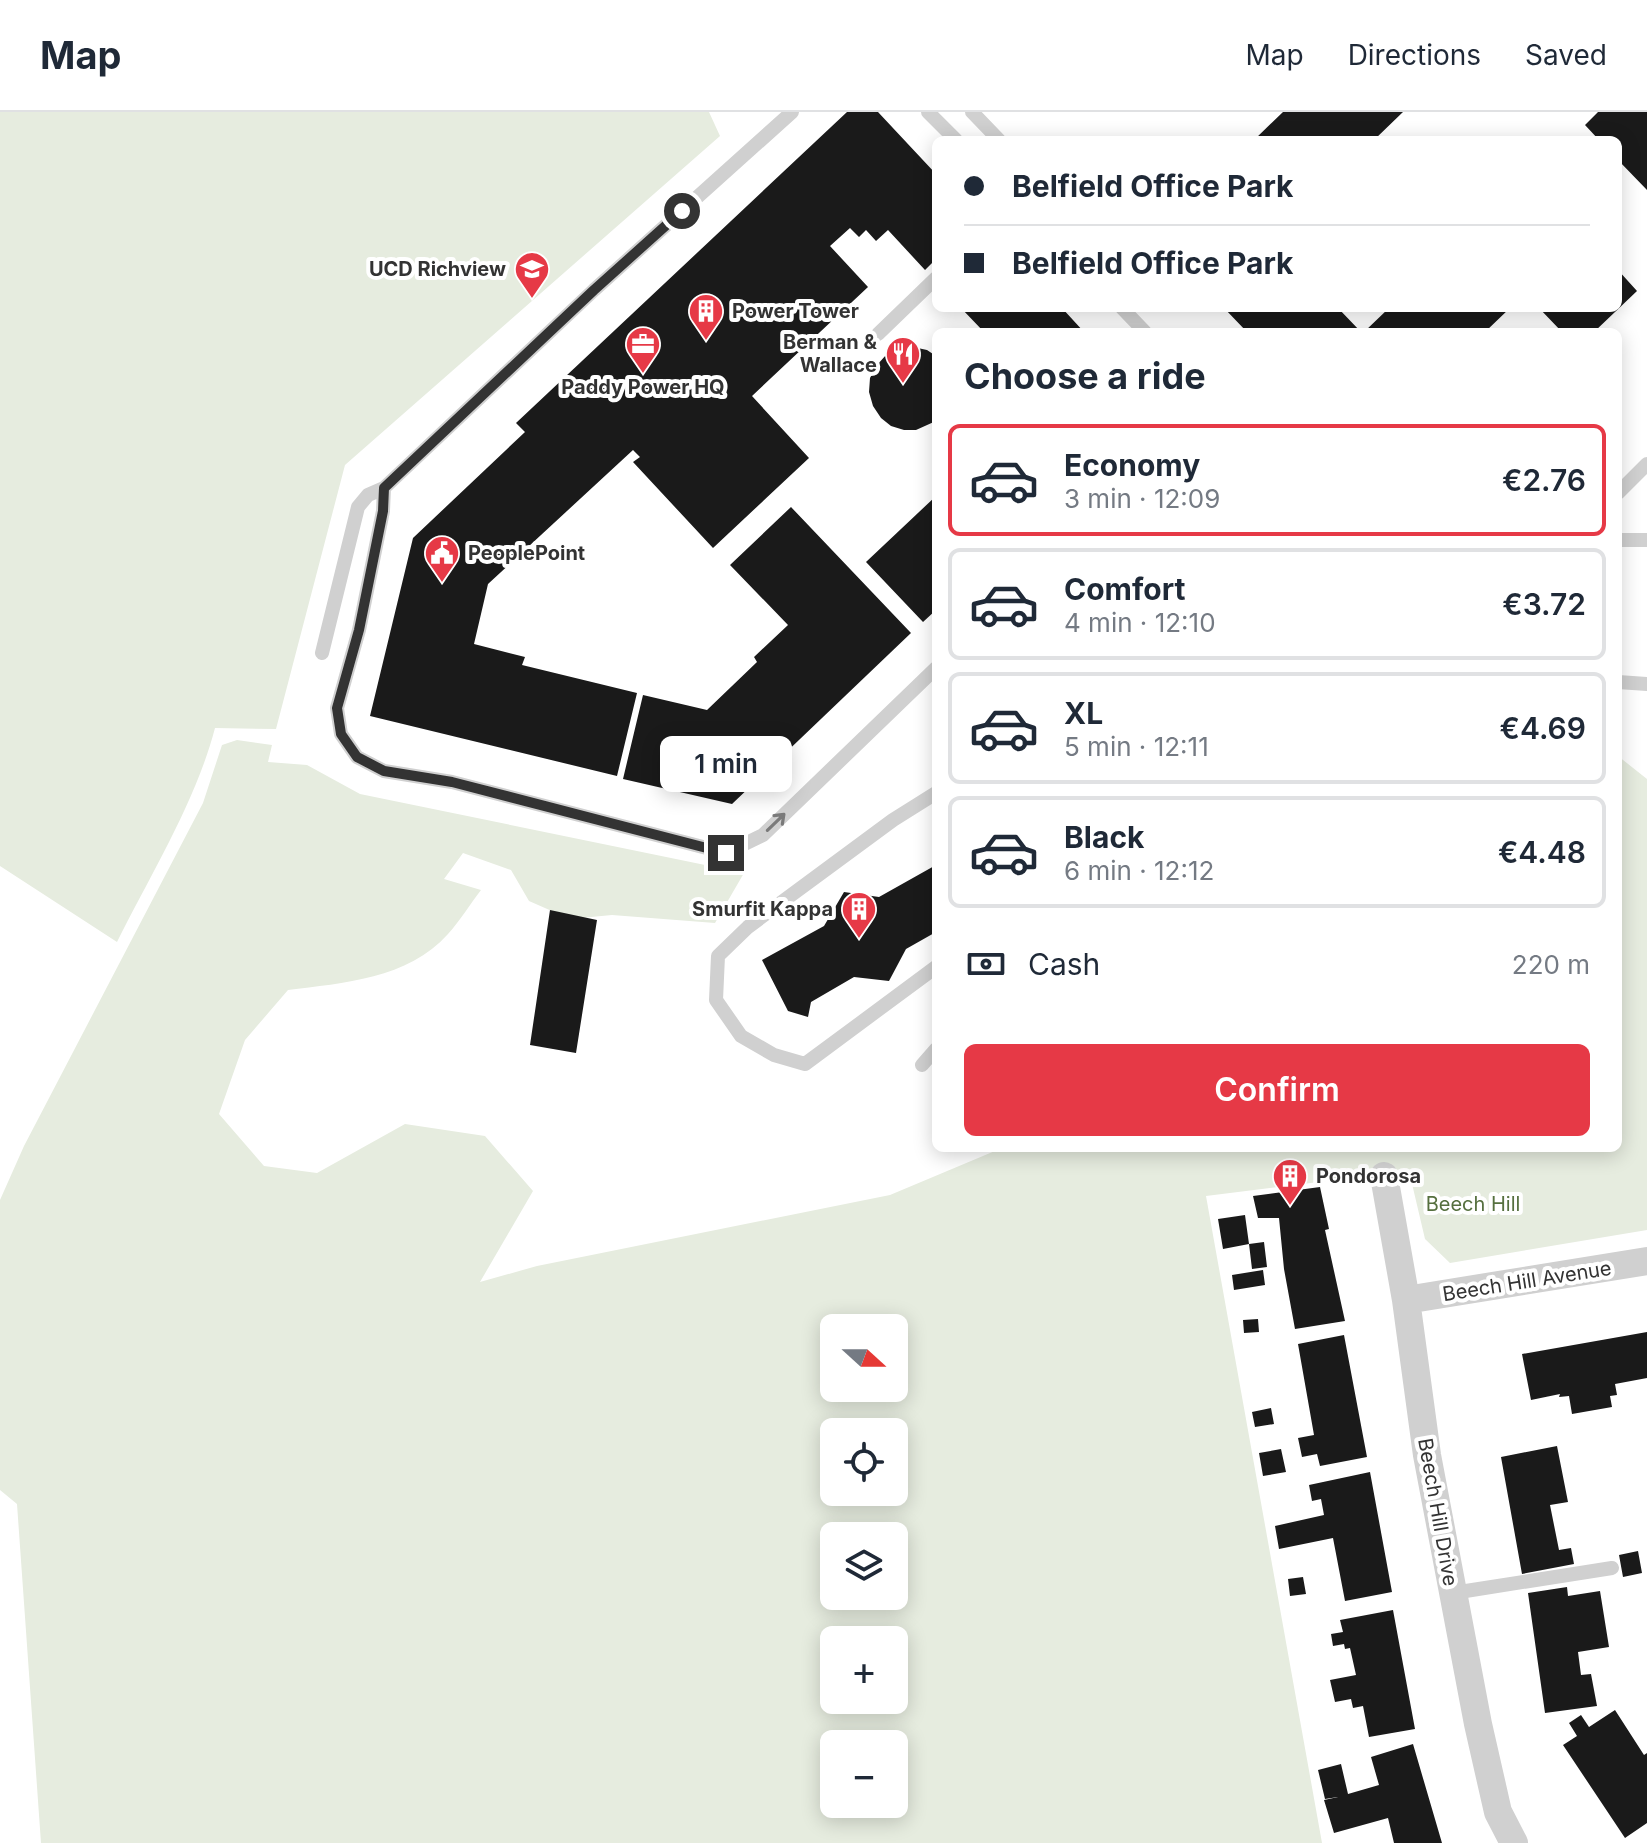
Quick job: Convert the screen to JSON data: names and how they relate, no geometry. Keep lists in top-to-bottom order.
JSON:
{
  "streets": {
    "street": ["Beech Hill Avenue", "Beech Hill Drive"]
  },
  "crossings": [
    ["Beech Hill Avenue", "Beech Hill Drive"]
  ],
  "parks": ["Beech Hill"],
  "places": {
    "school or university": ["UCD Richview"],
    "building": ["Power Tower", "Smurfit Kappa", "Pondorosa"],
    "office": ["Paddy Power HQ"],
    "restaurant": ["Berman & Wallace"],
    "public building": ["PeoplePoint"]
  },
  "north": "right",
  "page": {
    "header": "Map",
    "nav": ["Map", "Directions", "Saved"],
    "banner": ["Belfield Office Park", "Belfield Office Park"],
    "heading": "Choose a ride",
    "list": [
      {
        "name": "Economy",
        "note": "3 min · 12:09",
        "value": "€2.76"
      },
      {
        "name": "Comfort",
        "note": "4 min · 12:10",
        "value": "€3.72"
      },
      {
        "name": "XL",
        "note": "5 min · 12:11",
        "value": "€4.69"
      },
      {
        "name": "Black",
        "note": "6 min · 12:12",
        "value": "€4.48"
      }
    ],
    "bubble": "1 min",
    "pay": ["Cash", "220 m"],
    "buttons": "Confirm",
    "map_buttons": ["+", "−"]
  }
}
